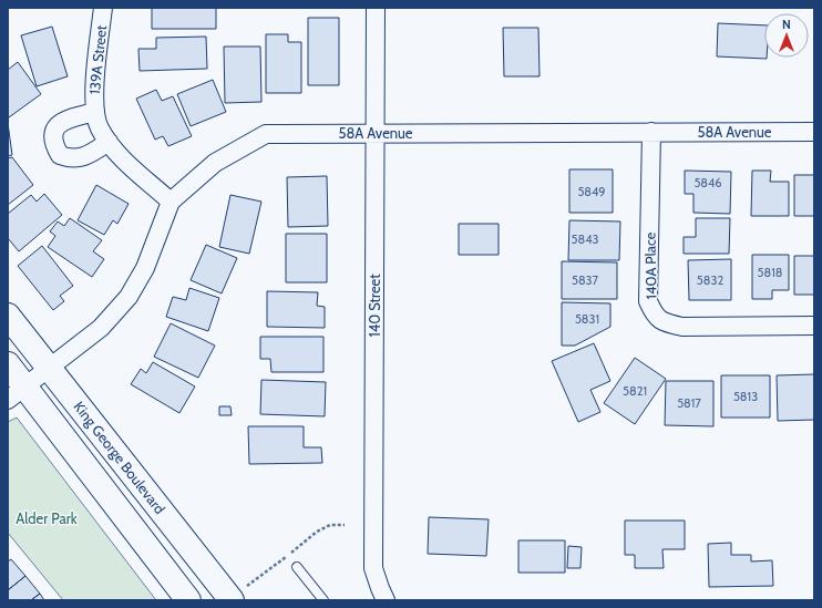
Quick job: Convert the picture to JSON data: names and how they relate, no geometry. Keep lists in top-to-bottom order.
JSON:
{
  "streets": {
    "main road": ["King George Boulevard"],
    "street": [
      "139A Street",
      "58A Avenue",
      "140A Place",
      "140 Street"
    ]
  },
  "crossings": [
    ["139A Street", "58A Avenue"],
    ["58A Avenue", "140A Place"],
    ["58A Avenue", "140 Street"],
    ["58A Avenue", "King George Boulevard"]
  ],
  "parks": ["Alder Park"],
  "house_numbers": [
    "5846",
    "5849",
    "5843",
    "5818",
    "5837",
    "5832",
    "5831",
    "5821",
    "5813",
    "5817"
  ],
  "north": "top"
}
